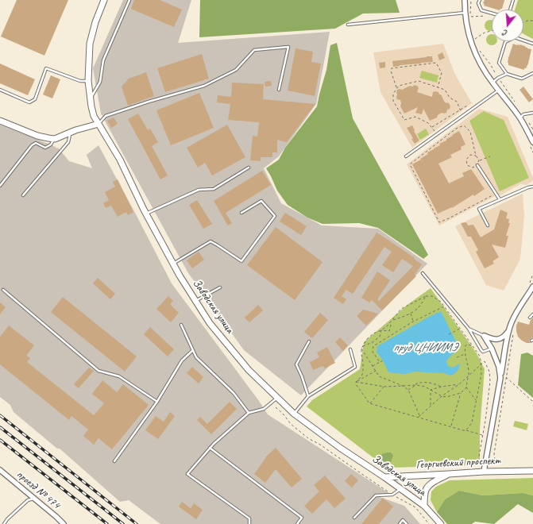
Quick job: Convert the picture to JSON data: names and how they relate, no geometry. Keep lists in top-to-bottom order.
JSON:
{
  "streets": {
    "street": ["Заводская улица", "Георгиевский проспект", "проезд № 474"]
  },
  "crossings": [
    ["Заводская улица", "Георгиевский проспект"]
  ],
  "water": ["пруд ЦНИИМЭ"],
  "north": "bottom"
}
